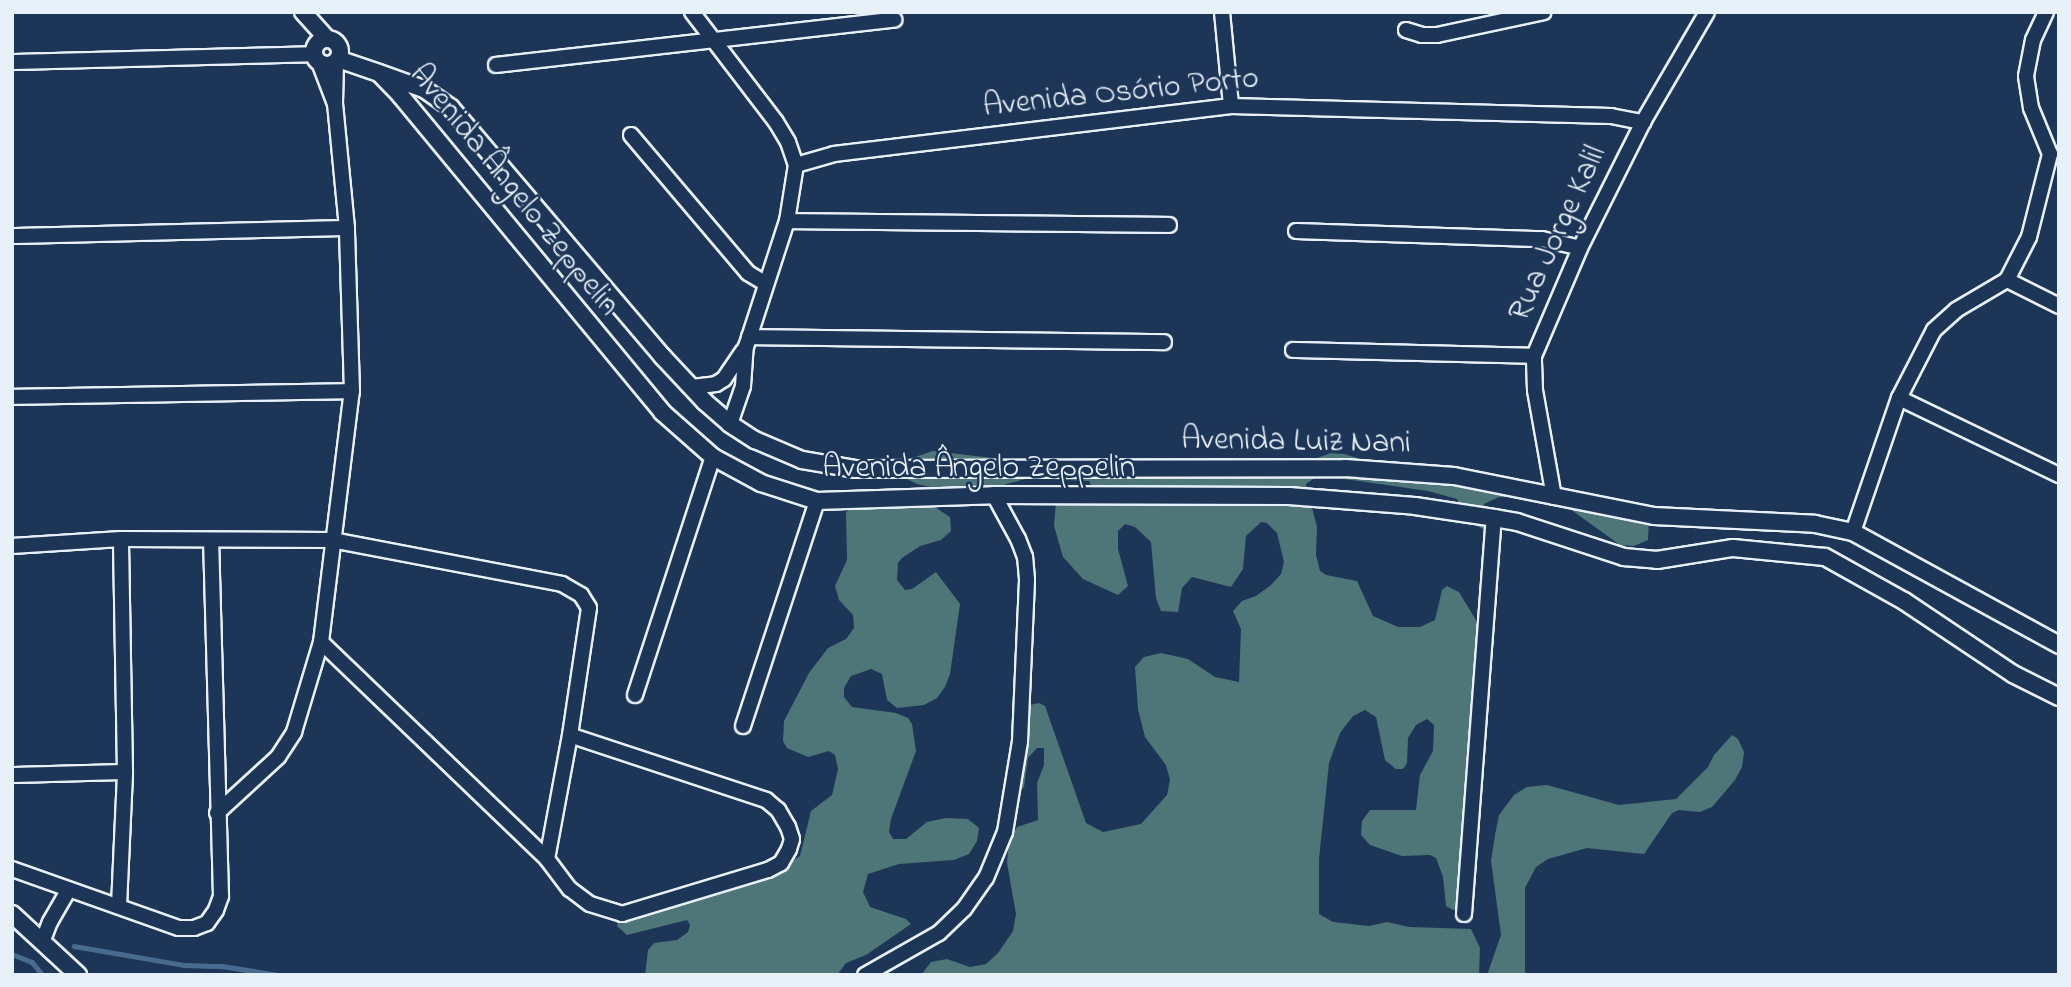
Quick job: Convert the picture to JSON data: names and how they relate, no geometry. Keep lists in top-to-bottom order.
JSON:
{
  "streets": {
    "street": [
      "Avenida Osório Porto",
      "Avenida Ângelo Zeppelin",
      "Rua Jorge Kalil",
      "Avenida Luiz Nani"
    ]
  },
  "crossings": [
    ["Avenida Osório Porto", "Rua Jorge Kalil"],
    ["Avenida Ângelo Zeppelin", "Avenida Luiz Nani"],
    ["Rua Jorge Kalil", "Avenida Luiz Nani"]
  ]
}
